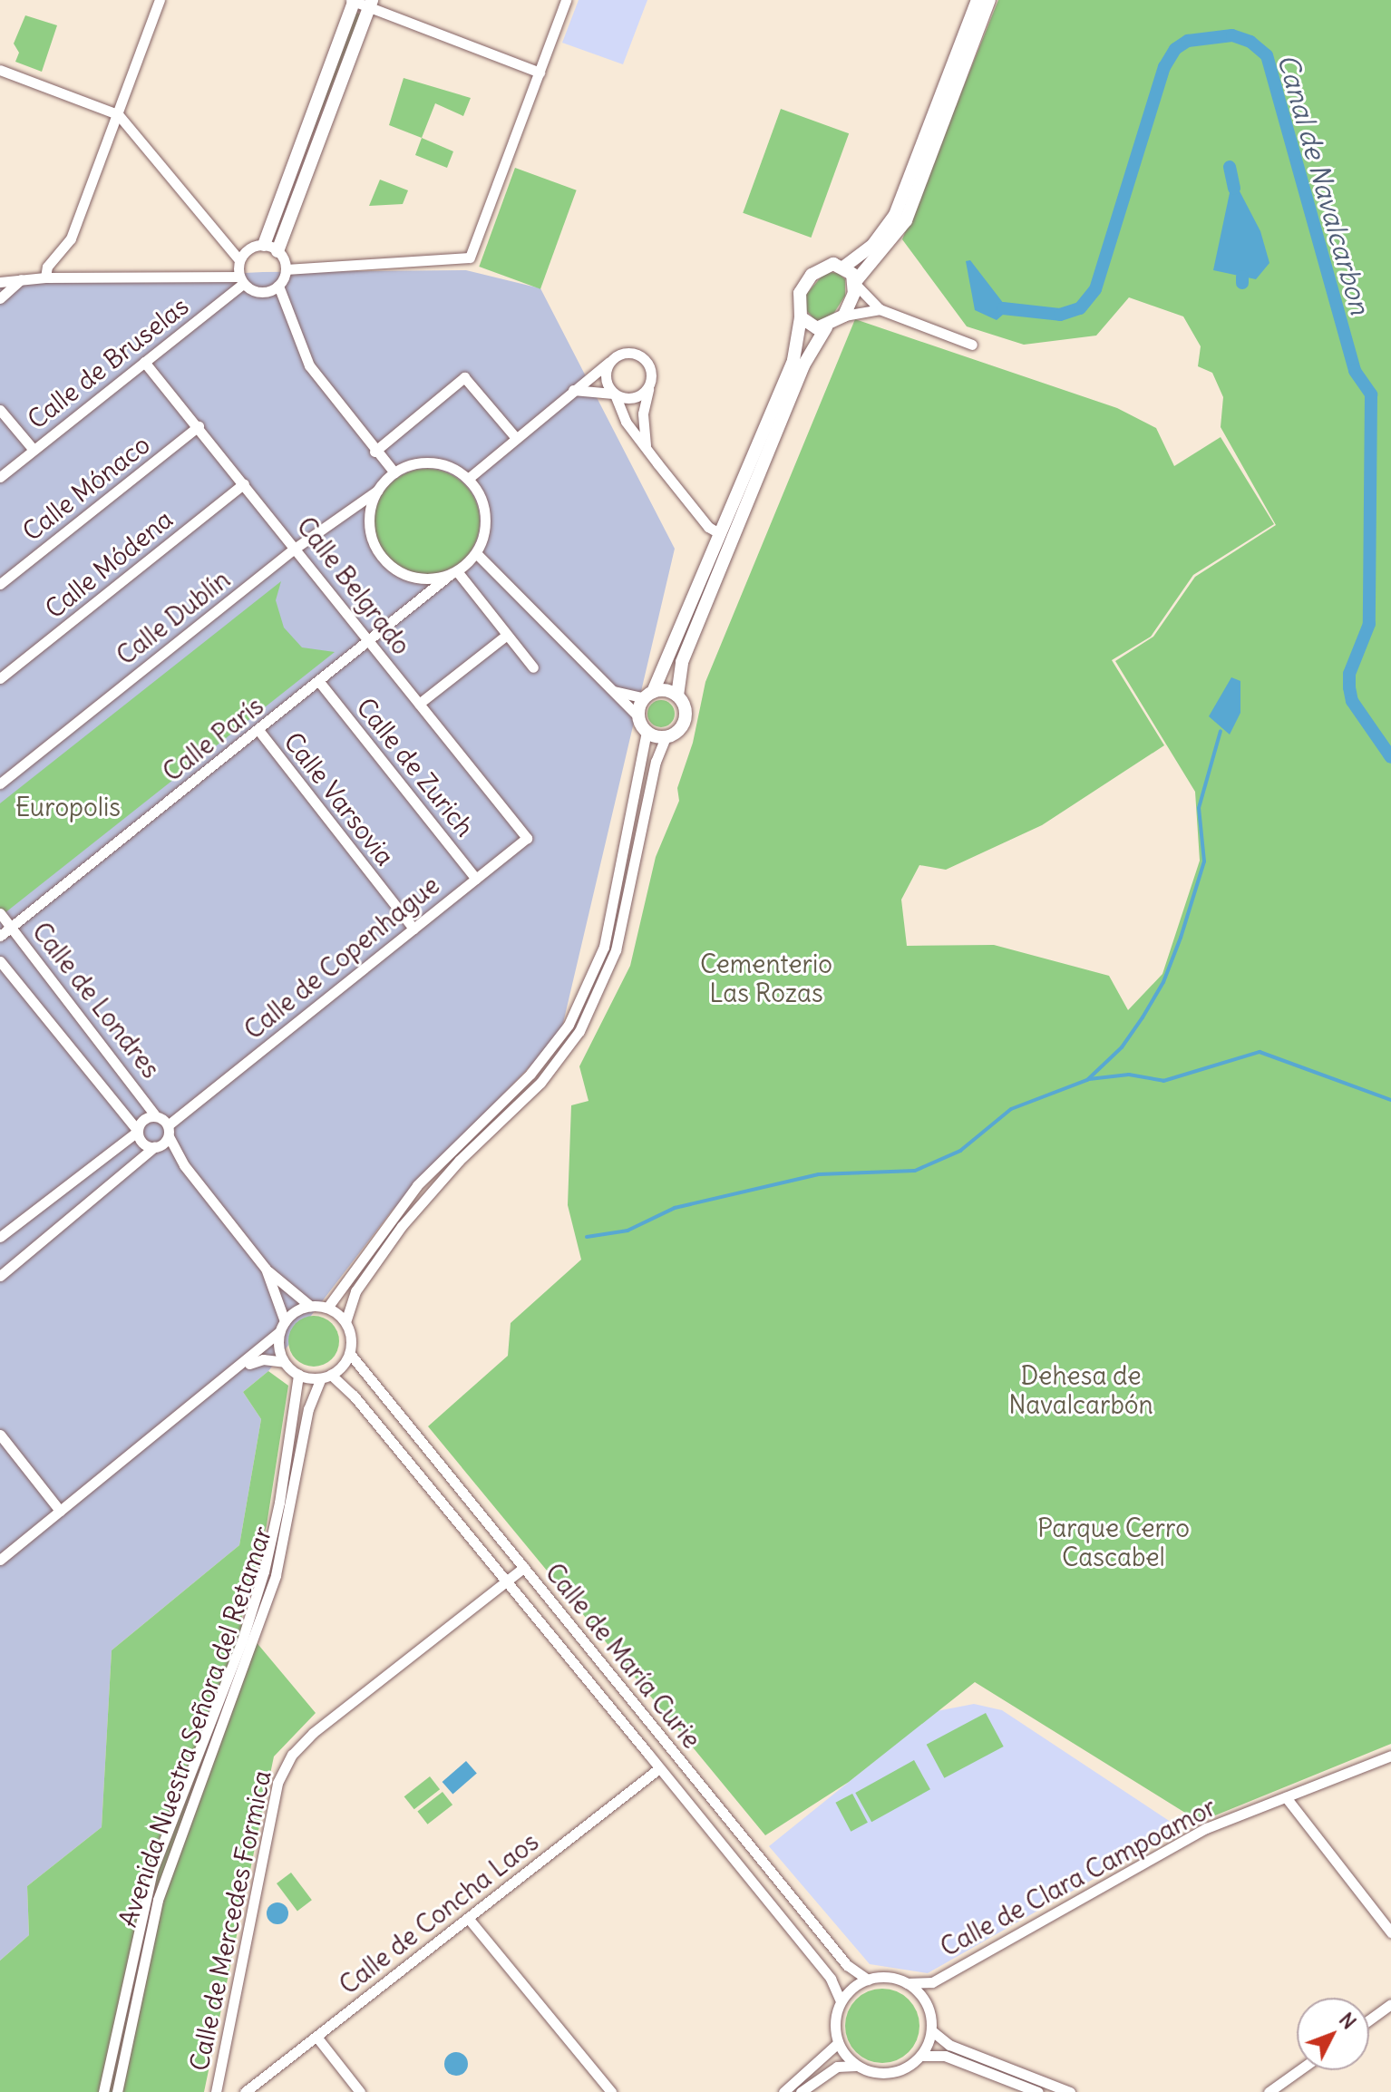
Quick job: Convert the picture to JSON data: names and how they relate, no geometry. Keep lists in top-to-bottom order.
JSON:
{
  "streets": {
    "street": [
      "Calle de Bruselas",
      "Calle Mónaco",
      "Calle Módena",
      "Calle Belgrado",
      "Calle Dublín",
      "Calle París",
      "Calle de Zurich",
      "Calle Varsovia",
      "Calle de Copenhague",
      "Calle de Londres",
      "Calle de María Curie",
      "Avenida Nuestra Señora del Retamar",
      "Calle de Clara Campoamor",
      "Calle de Concha Laos",
      "Calle de Mercedes Formica"
    ]
  },
  "crossings": [
    ["Calle de Bruselas", "Calle Belgrado"],
    ["Calle Mónaco", "Calle Belgrado"],
    ["Calle Módena", "Calle Belgrado"],
    ["Calle Belgrado", "Calle Dublín"],
    ["Calle Belgrado", "Calle París"],
    ["Calle Belgrado", "Calle de Copenhague"],
    ["Calle Dublín", "Calle París"],
    ["Calle París", "Calle de Zurich"],
    ["Calle París", "Calle Varsovia"],
    ["Calle París", "Calle de Londres"],
    ["Calle de Zurich", "Calle de Copenhague"],
    ["Calle Varsovia", "Calle de Copenhague"],
    ["Calle de Copenhague", "Calle de Londres"],
    ["Calle de María Curie", "Avenida Nuestra Señora del Retamar"],
    ["Calle de María Curie", "Calle de Clara Campoamor"],
    ["Calle de María Curie", "Calle de Concha Laos"],
    ["Calle de María Curie", "Calle de Mercedes Formica"]
  ],
  "water": ["Canal de Navalcarbon"],
  "parks": [
    "Europolis",
    "Cementerio Las Rozas",
    "Dehesa de Navalcarbón",
    "Parque Cerro Cascabel"
  ],
  "north": "top right"
}
